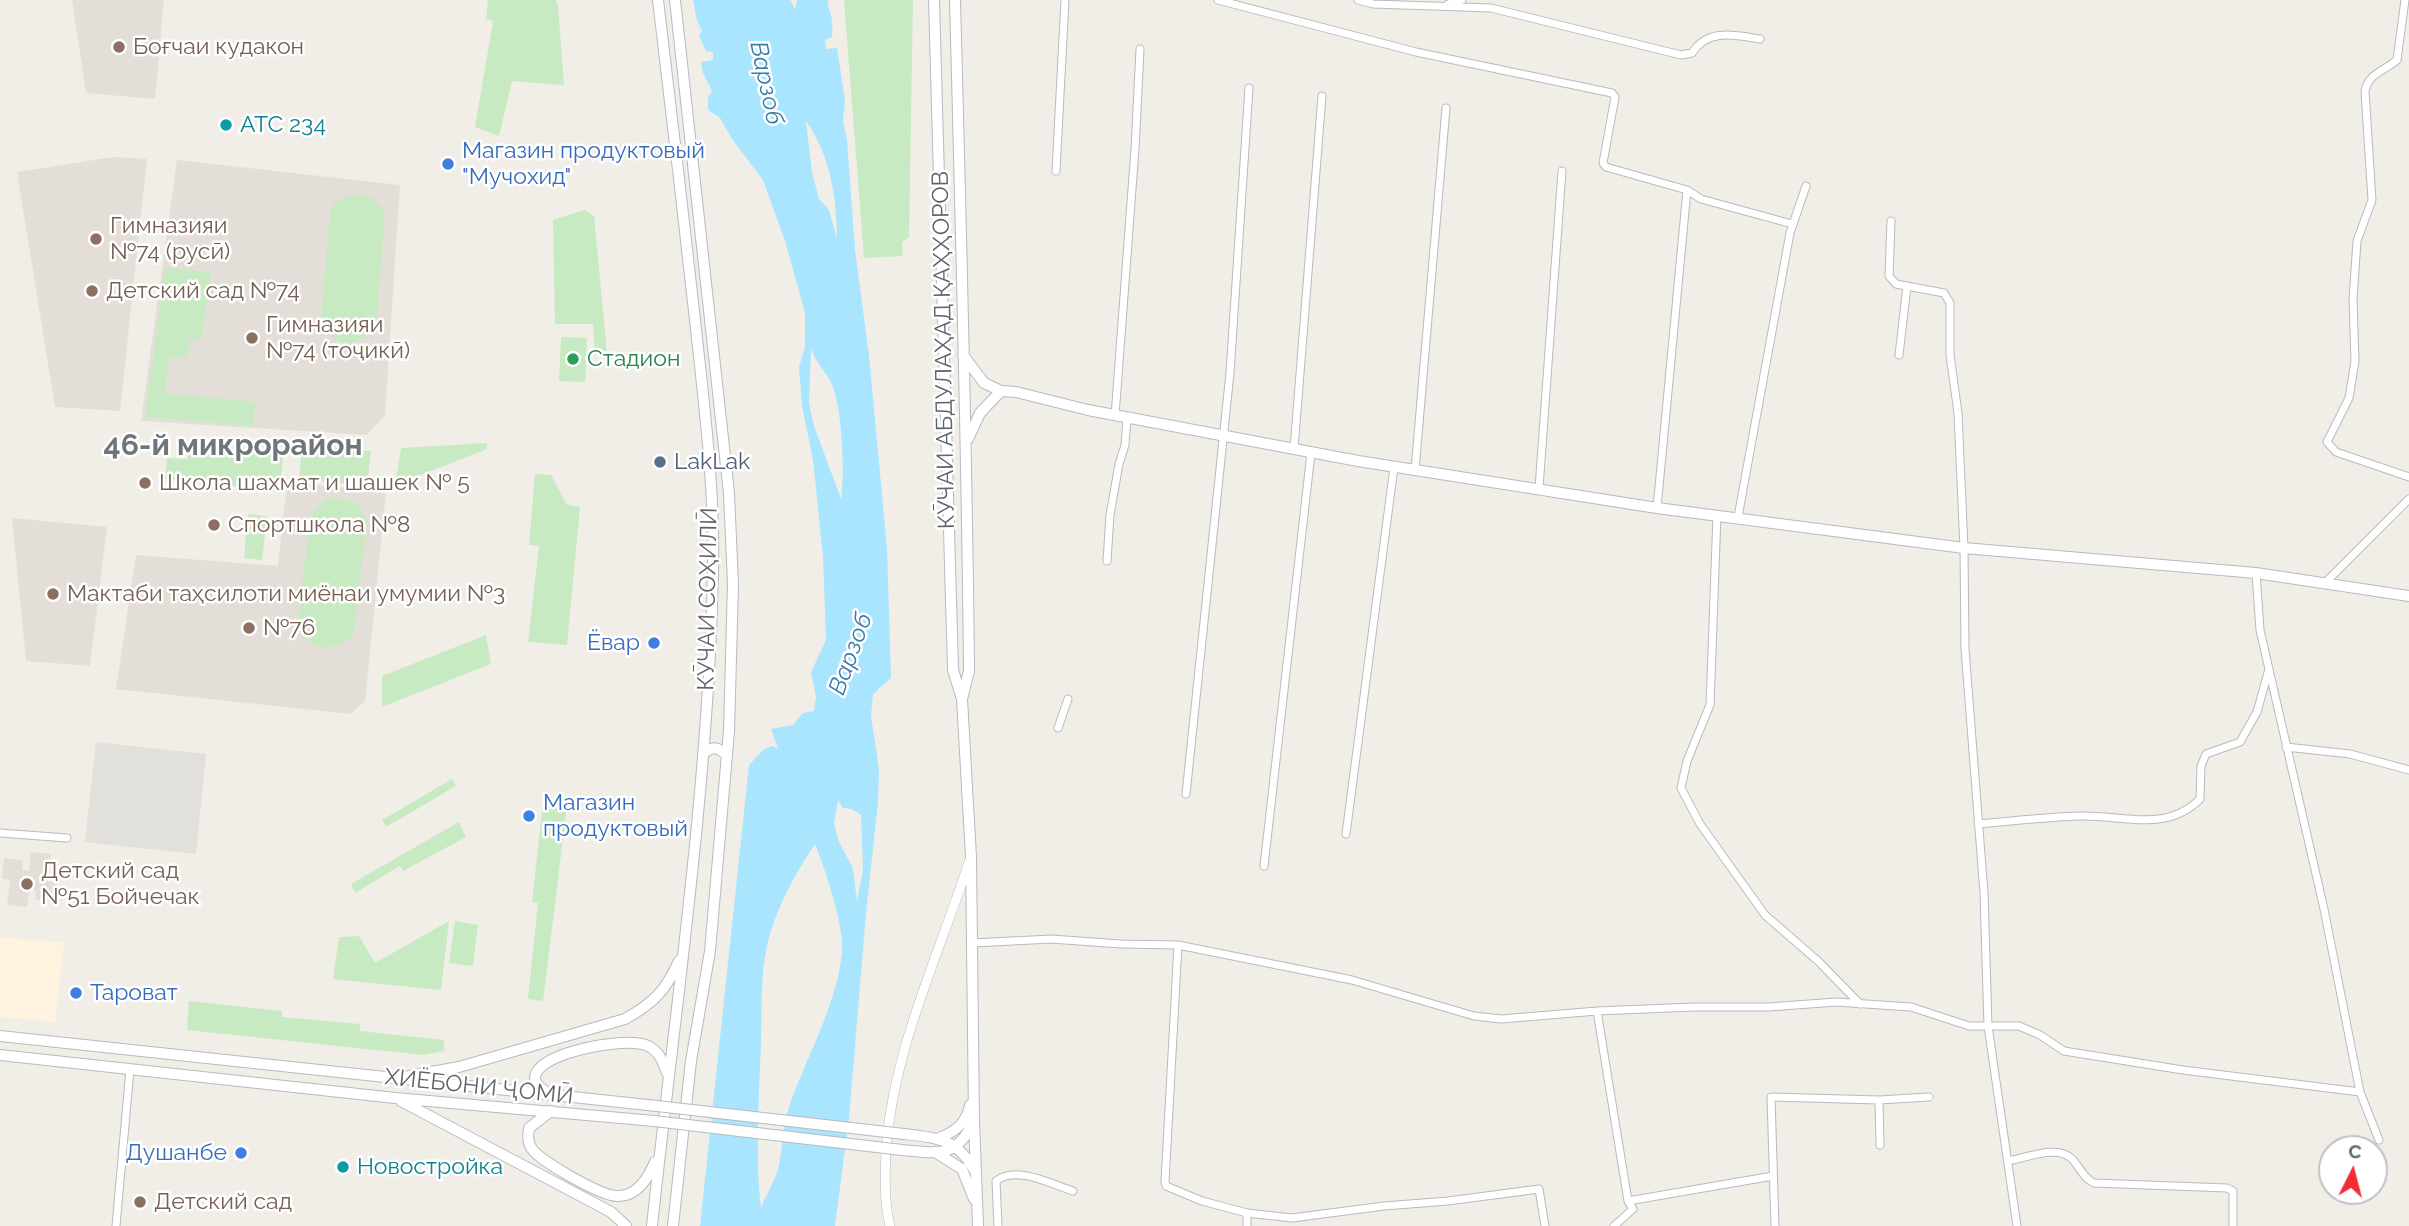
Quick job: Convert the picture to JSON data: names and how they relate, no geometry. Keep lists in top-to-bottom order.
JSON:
{
  "streets": {
    "main road": ["КӮЧАИ АБДУЛАҲАД ҚАҲҲОРОВ", "КӮЧАИ СОҲИЛӢ", "ХИЁБОНИ ҶОМӢ"]
  },
  "crossings": [
    ["КӮЧАИ АБДУЛАҲАД ҚАҲҲОРОВ", "ХИЁБОНИ ҶОМӢ"]
  ],
  "districts": ["46-й микрорайон"],
  "water": ["Варзоб"],
  "places": [
    "Боғчаи кудакон",
    "АТС 234",
    "Магазин продуктовый \"Мучохид\"",
    "Гимназияи №74 (русӣ)",
    "Детский сад №74",
    "Гимназияи №74 (тоҷикӣ)",
    "Стадион",
    "LakLak",
    "Школа шахмат и шашек № 5",
    "Спортшкола №8",
    "Мактаби таҳсилоти миёнаи умумии №3",
    "№76",
    "Ёвар",
    "Магазин продуктовый",
    "Детский сад №51 Бойчечак",
    "Тароват",
    "Душанбе",
    "Новостройка",
    "Детский сад"
  ],
  "north": "top"
}
